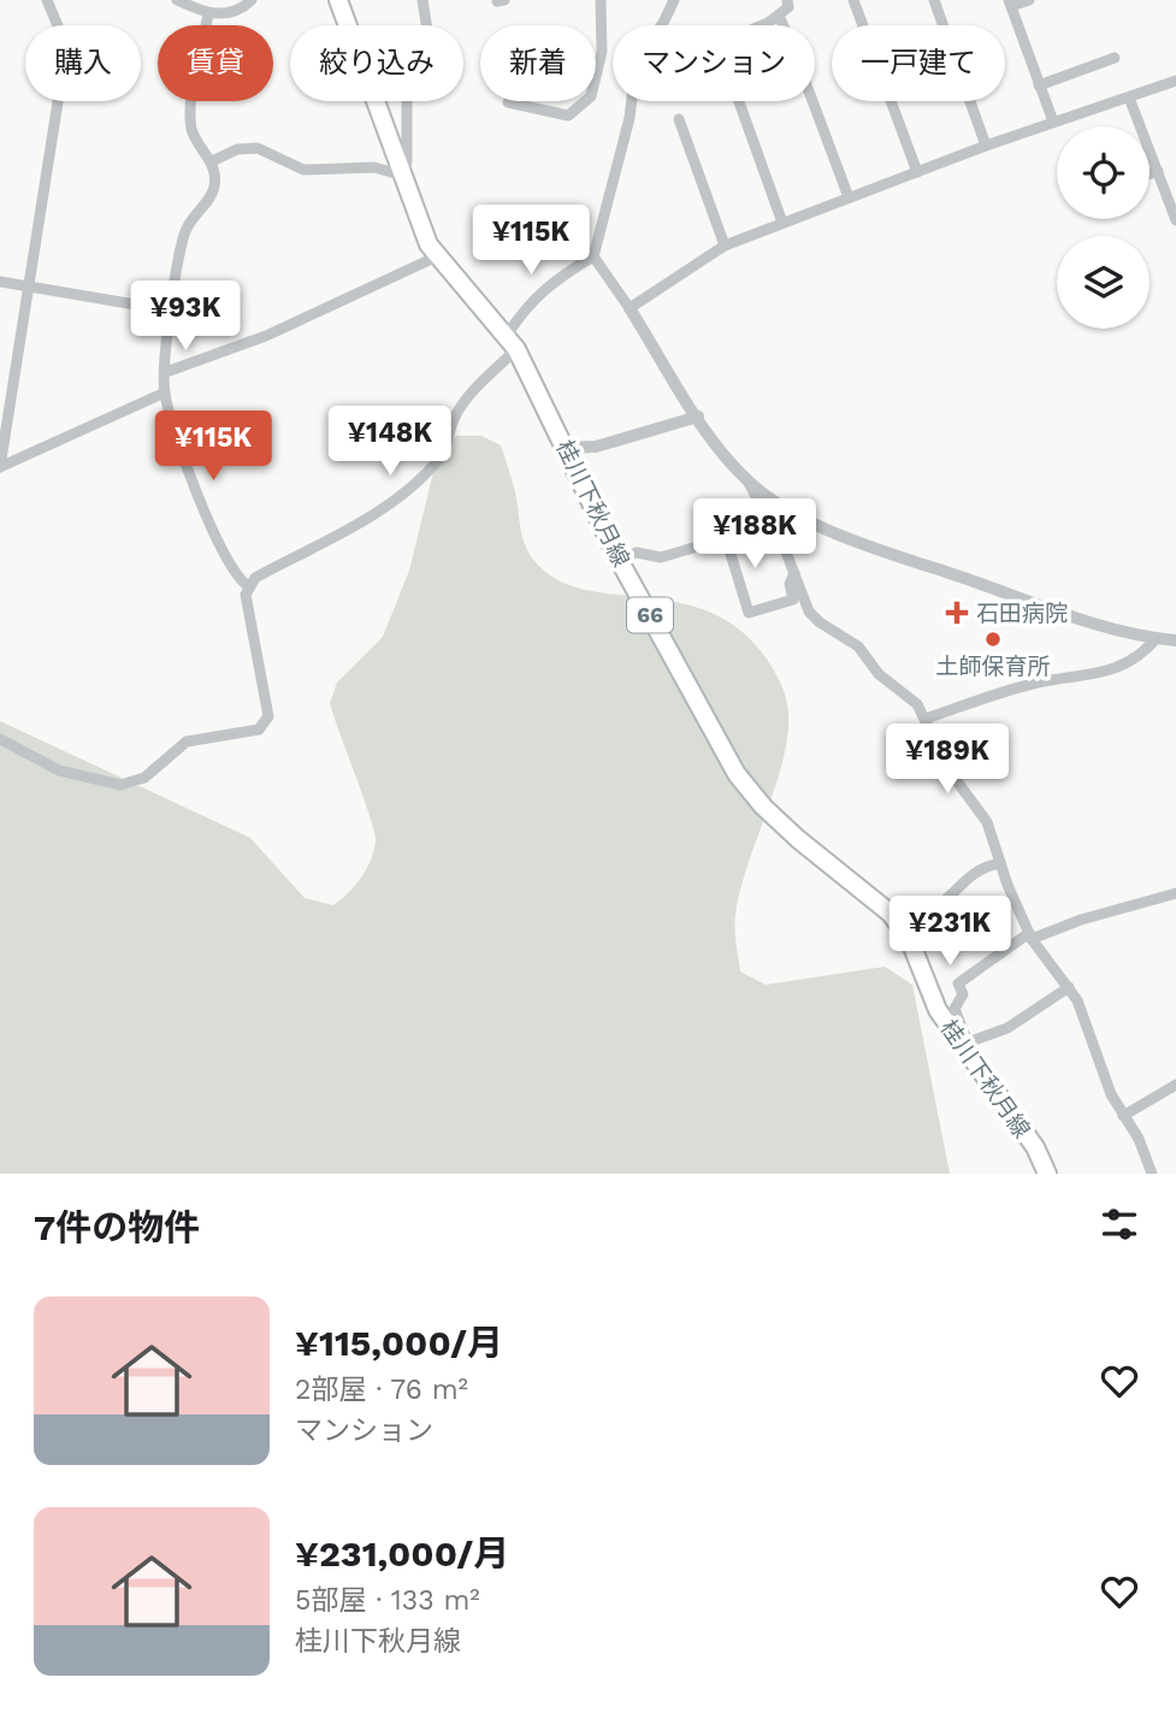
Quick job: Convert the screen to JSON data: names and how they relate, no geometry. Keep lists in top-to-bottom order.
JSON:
{
  "streets": {
    "main road": ["桂川下秋月線", "66"]
  },
  "places": {
    "health": ["石田病院"],
    "other": ["土師保育所"]
  },
  "page": {
    "chip": [
      "購入",
      "賃貸",
      "絞り込み",
      "新着",
      "マンション",
      "一戸建て"
    ],
    "price": [
      "¥115K",
      "¥93K",
      "¥148K",
      "¥115K",
      "¥188K",
      "¥189K",
      "¥231K"
    ],
    "heading": "7件の物件",
    "list": [
      {
        "name": "¥115,000/月",
        "note": "2部屋 · 76 m² · マンション"
      },
      {
        "name": "¥231,000/月",
        "note": "5部屋 · 133 m² · 桂川下秋月線"
      }
    ]
  }
}
